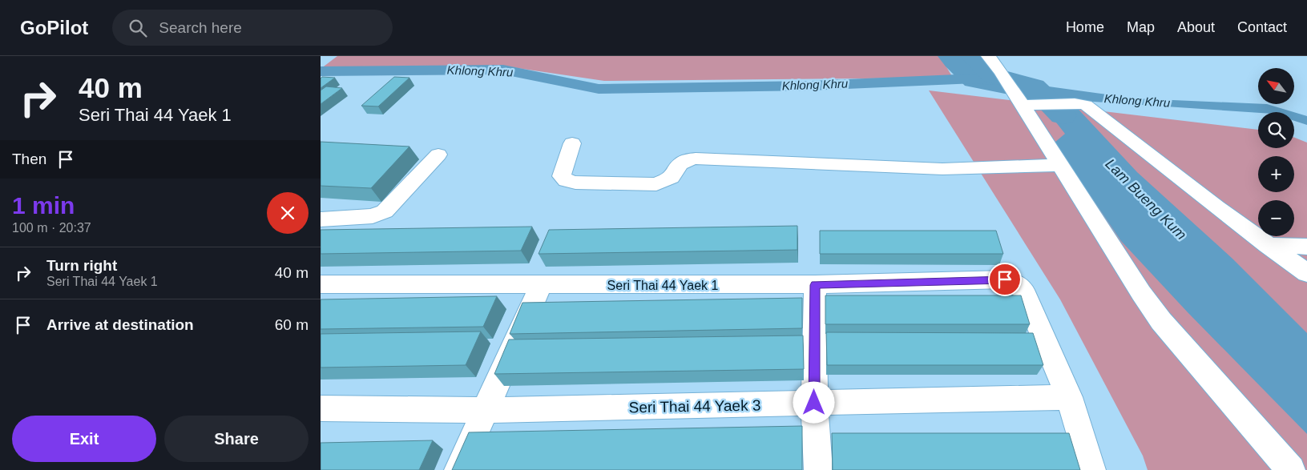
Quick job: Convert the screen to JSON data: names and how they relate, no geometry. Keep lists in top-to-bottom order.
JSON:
{
  "streets": {
    "street": ["Seri Thai 44 Yaek 1", "Seri Thai 44 Yaek 3"]
  },
  "crossings": [
    ["Seri Thai 44 Yaek 1", "Seri Thai 44 Yaek 3"]
  ],
  "water": ["Khlong Khru", "Lam Bueng Kum"],
  "north": "top left",
  "page": {
    "header": "GoPilot",
    "search": "Search here",
    "nav": [
      "Home",
      "Map",
      "About",
      "Contact"
    ],
    "turn": ["40 m", "Seri Thai 44 Yaek 1"],
    "map_buttons": ["+", "−"],
    "then": "Then",
    "heading": ["1 min", "100 m · 20:37"],
    "list": [
      {
        "name": "Turn right",
        "note": "Seri Thai 44 Yaek 1",
        "value": "40 m"
      },
      {
        "name": "Arrive at destination",
        "value": "60 m"
      }
    ],
    "buttons": ["Exit", "Share"]
  }
}
